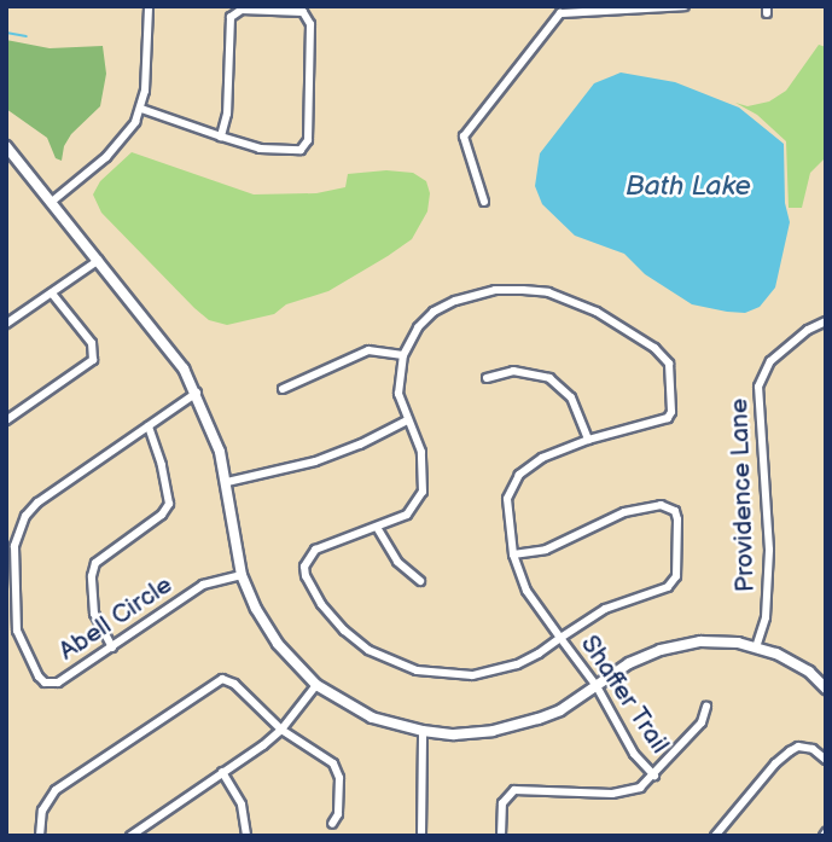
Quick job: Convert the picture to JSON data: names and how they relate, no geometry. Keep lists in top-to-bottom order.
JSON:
{
  "streets": {
    "street": ["Providence Lane", "Abell Circle", "Shaffer Trail"]
  },
  "water": ["Bath Lake"]
}
